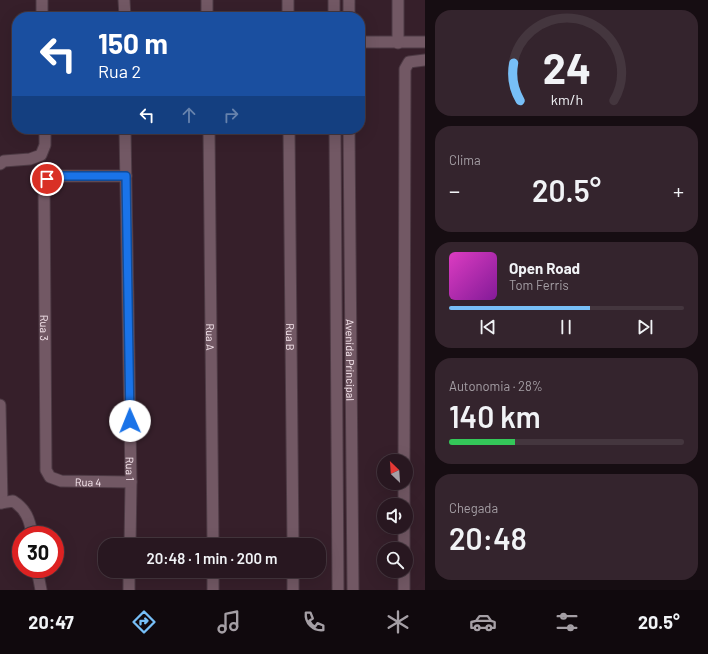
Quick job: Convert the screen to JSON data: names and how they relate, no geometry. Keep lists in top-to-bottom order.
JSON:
{
  "streets": {
    "street": [
      "Rua 3",
      "Rua A",
      "Rua B",
      "Avenida Principal",
      "Rua 1",
      "Rua 4"
    ]
  },
  "crossings": [
    ["Rua 3", "Rua 1"],
    ["Rua 3", "Rua 4"],
    ["Rua 1", "Rua 4"]
  ],
  "north": "top left",
  "page": {
    "turn": ["150 m", "Rua 2"],
    "tile": [
      "Clima",
      ["Autonomia · 28%", "140 km"],
      ["Chegada", "20:48"]
    ],
    "heat": ["−", "20.5°", "+"],
    "song": ["Open Road", "Tom Ferris"],
    "limit": "30",
    "trip": "20:48 · 1 min · 200 m",
    "tabs": ["20:47", "20.5°"],
    "gauge": ["24", "km/h"]
  }
}
